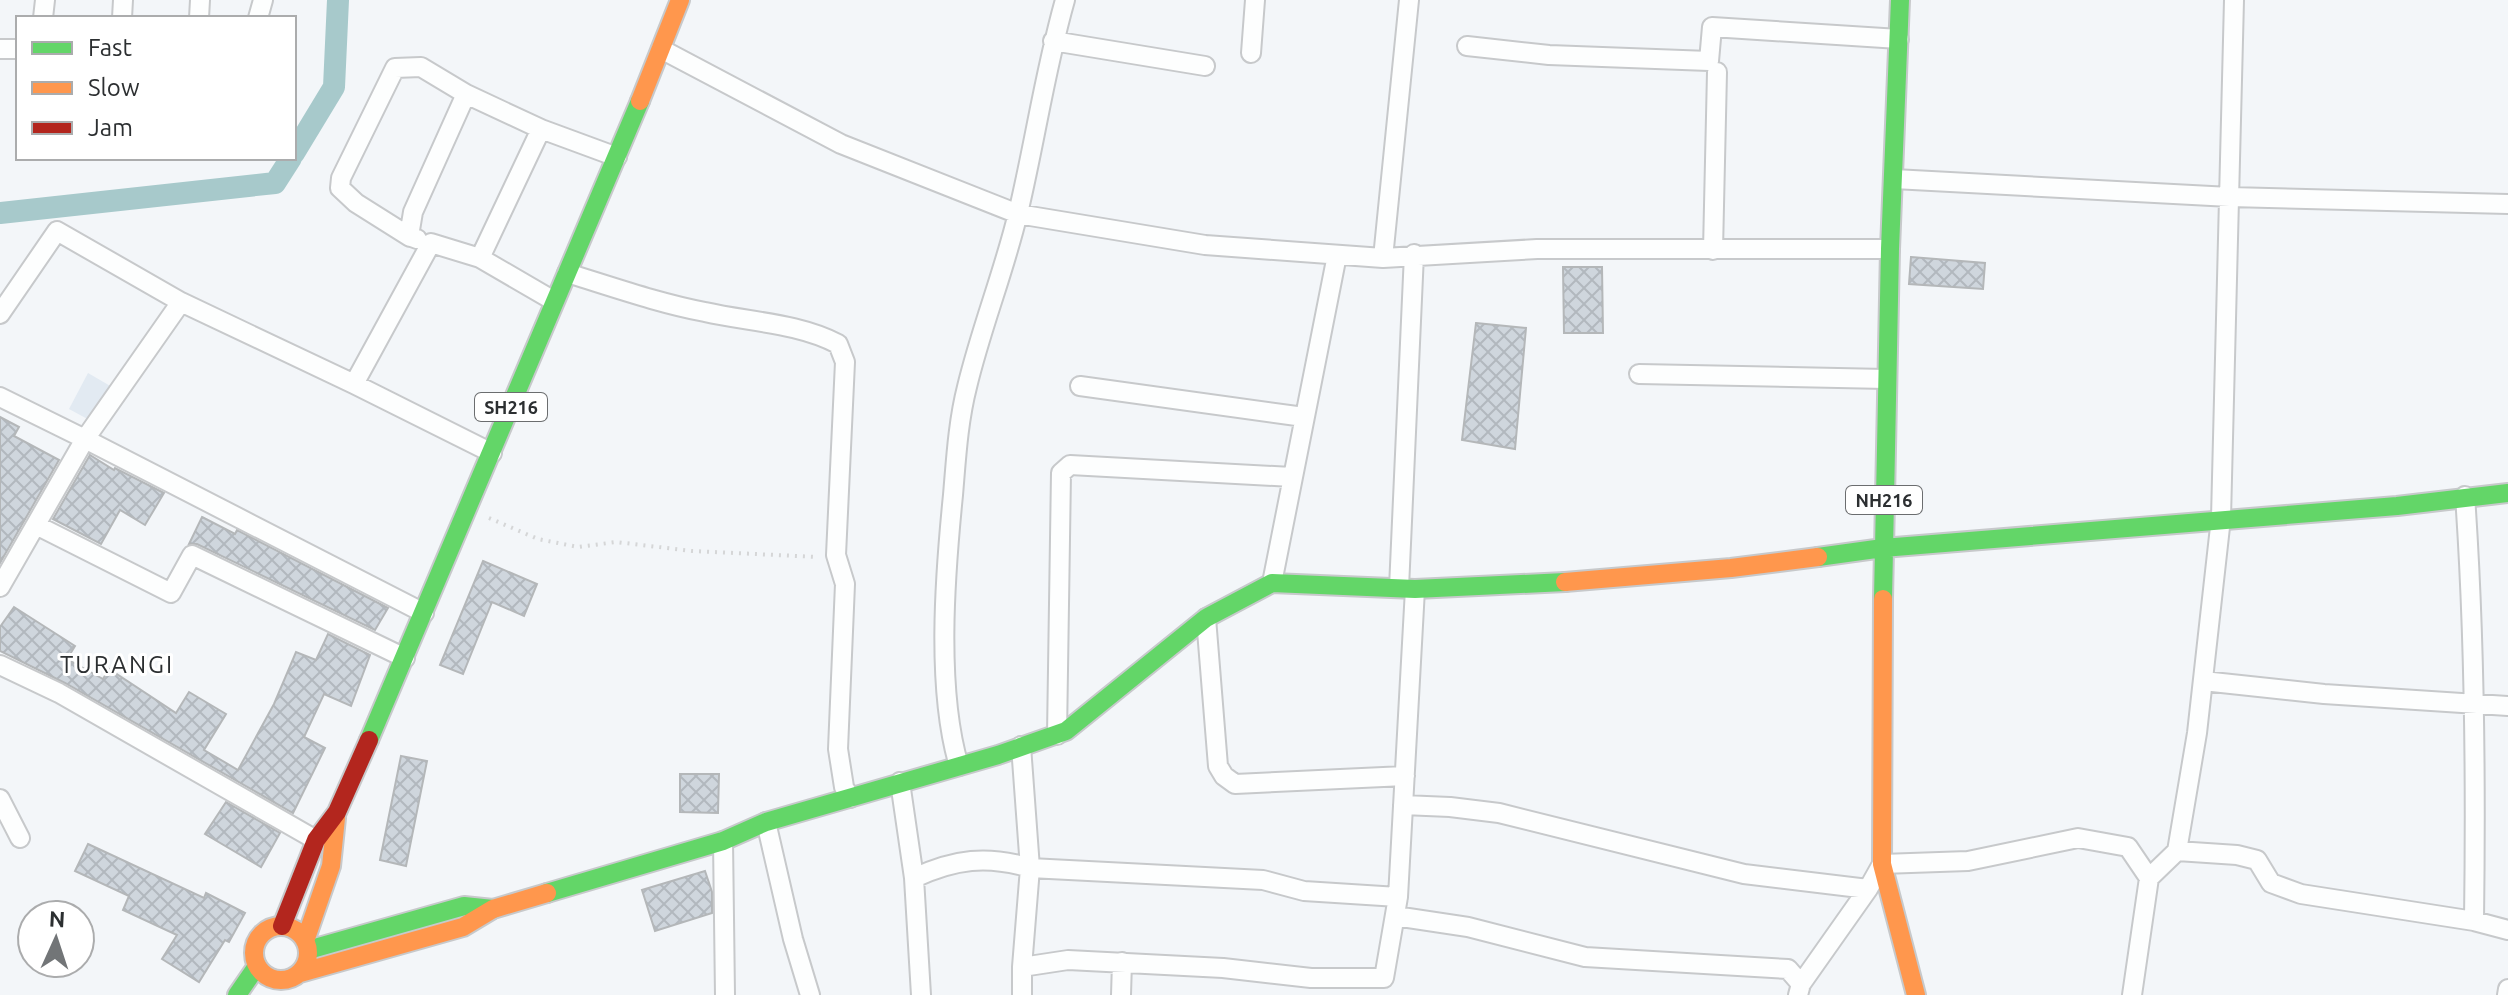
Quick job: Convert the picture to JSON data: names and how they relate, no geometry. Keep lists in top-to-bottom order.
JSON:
{
  "streets": {
    "main road": ["SH216", "NH216"]
  },
  "districts": ["TURANGI"],
  "legend": ["Fast", "Slow", "Jam"],
  "north": "top"
}
